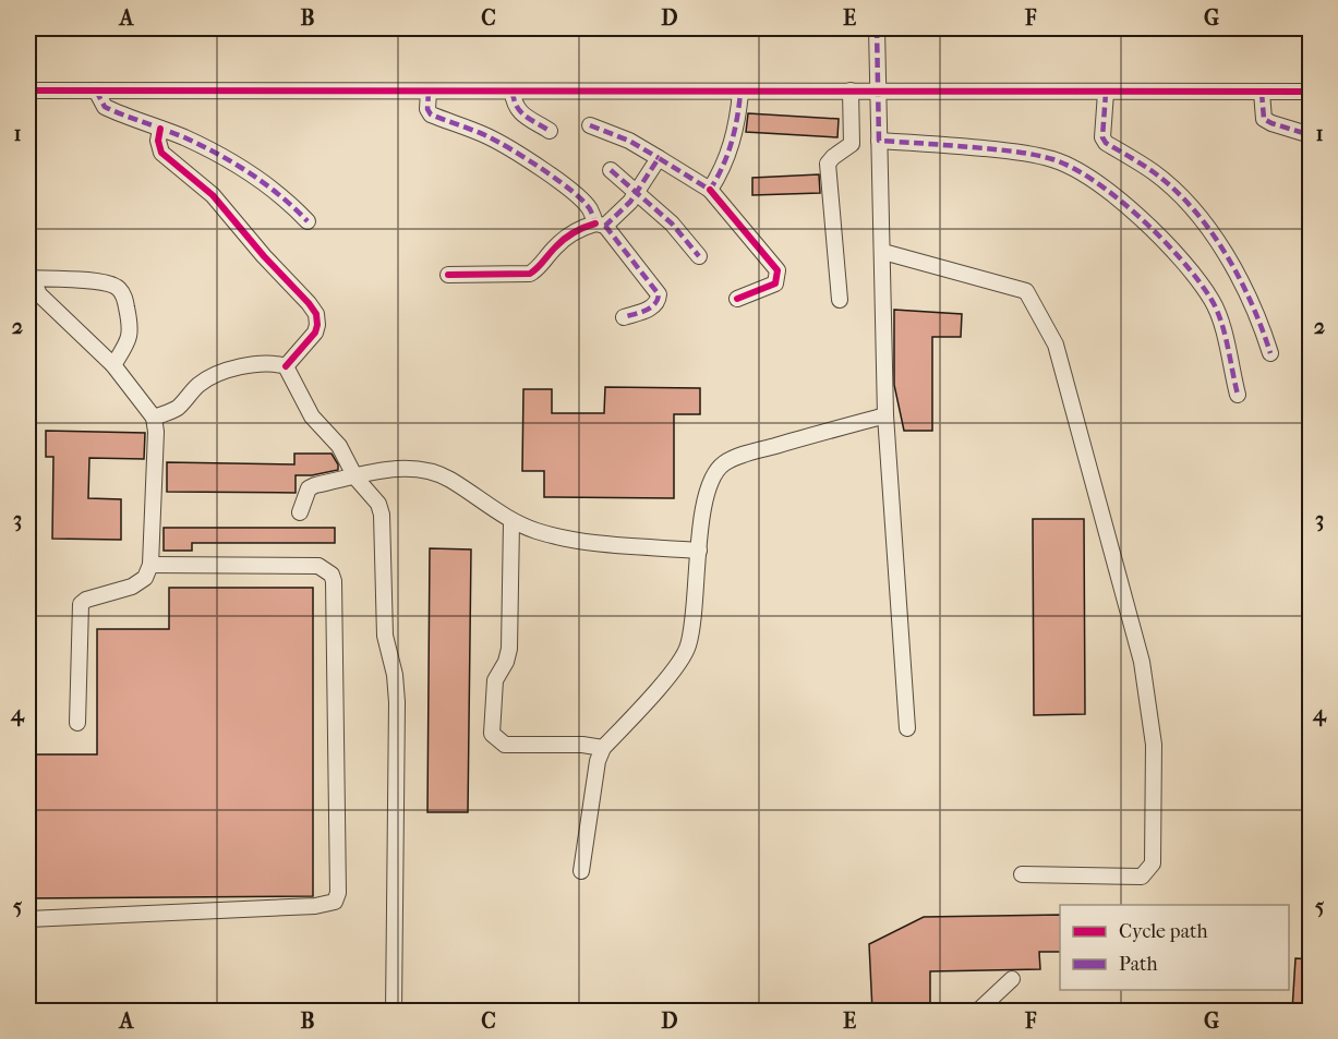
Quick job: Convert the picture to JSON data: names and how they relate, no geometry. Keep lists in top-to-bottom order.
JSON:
{
  "legend": ["Cycle path", "Path"],
  "grid": {
    "columns": [
      "A",
      "B",
      "C",
      "D",
      "E",
      "F",
      "G"
    ],
    "rows": [
      "1",
      "2",
      "3",
      "4",
      "5"
    ]
  }
}
